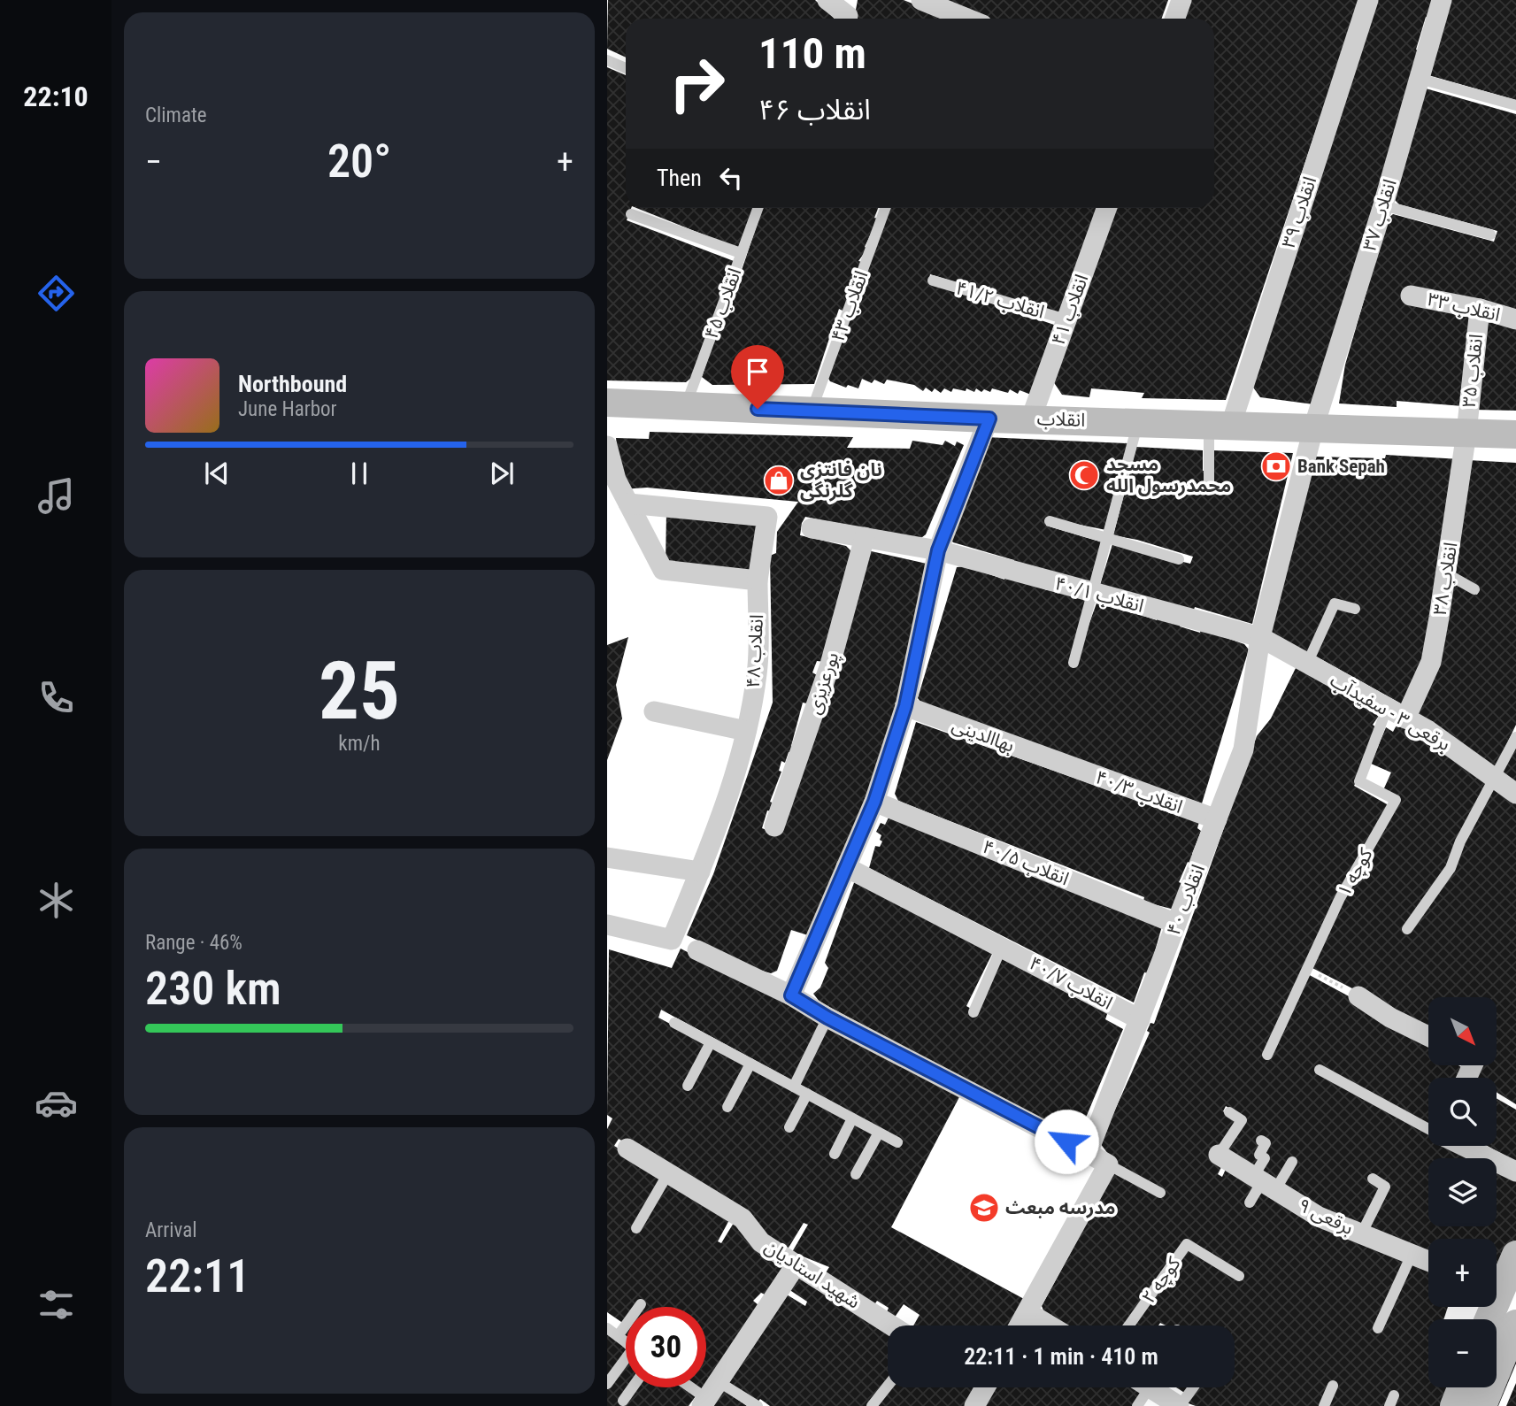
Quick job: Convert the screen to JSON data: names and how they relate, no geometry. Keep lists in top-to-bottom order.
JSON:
{
  "streets": {
    "main road": ["انقلاب"],
    "street": [
      "انقلاب ۳۹",
      "انقلاب ۳۷",
      "انقلاب ۳۳",
      "انقلاب ۴۱",
      "انقلاب ۳۵",
      "انقلاب ۳۸",
      "انقلاب ۴۰/۱",
      "انقلاب ۴۸",
      "پورعزیزی",
      "برقعی ۳ - سفیدآب",
      "بهاالدینی",
      "انقلاب ۴۰/۳",
      "انقلاب ۴۰/۵",
      "انقلاب ۴۰",
      "انقلاب ۴۰/۷",
      "برقعی ۹",
      "شهید استادیان"
    ],
    "lane": [
      "انقلاب ۴۱/۲",
      "انقلاب ۴۵",
      "انقلاب ۴۳",
      "کوچه ۱",
      "کوچه ۲"
    ]
  },
  "crossings": [
    ["انقلاب ۳۹", "انقلاب"],
    ["انقلاب ۳۷", "انقلاب"],
    ["انقلاب ۳۷", "انقلاب ۴۰"],
    ["انقلاب ۴۱/۲", "انقلاب ۴۱"],
    ["انقلاب ۴۵", "انقلاب"],
    ["انقلاب ۴۳", "انقلاب"],
    ["انقلاب ۳۳", "انقلاب ۳۵"],
    ["انقلاب ۴۱", "انقلاب"],
    ["انقلاب ۳۵", "انقلاب"],
    ["انقلاب ۳۵", "انقلاب ۳۸"],
    ["انقلاب", "انقلاب ۳۸"],
    ["انقلاب", "انقلاب ۴۰"],
    ["انقلاب ۳۸", "برقعی ۳ - سفیدآب"],
    ["انقلاب ۴۰/۱", "برقعی ۳ - سفیدآب"],
    ["انقلاب ۴۰/۱", "انقلاب ۴۰"],
    ["برقعی ۳ - سفیدآب", "کوچه ۱"],
    ["برقعی ۳ - سفیدآب", "انقلاب ۴۰"],
    ["بهاالدینی", "انقلاب ۴۰/۳"],
    ["انقلاب ۴۰/۳", "انقلاب ۴۰"],
    ["انقلاب ۴۰/۵", "انقلاب ۴۰"],
    ["انقلاب ۴۰", "انقلاب ۴۰/۷"]
  ],
  "places": {
    "bank": ["Bank Sepah"],
    "mosque": ["مسجد محمدرسول الله"],
    "shop": ["نان فانتزی گلرنگی"],
    "school or university": ["مدرسه مبعث"]
  },
  "north": "bottom right",
  "page": {
    "tabs": "22:10",
    "tile": [
      "Climate",
      ["25", "km/h"],
      ["Range · 46%", "230 km"],
      ["Arrival", "22:11"]
    ],
    "turn": ["110 m", "انقلاب ۴۶"],
    "heat": ["−", "20°", "+"],
    "then": "Then",
    "song": ["Northbound", "June Harbor"],
    "map_buttons": ["+", "−"],
    "limit": "30",
    "trip": "22:11 · 1 min · 410 m"
  }
}
